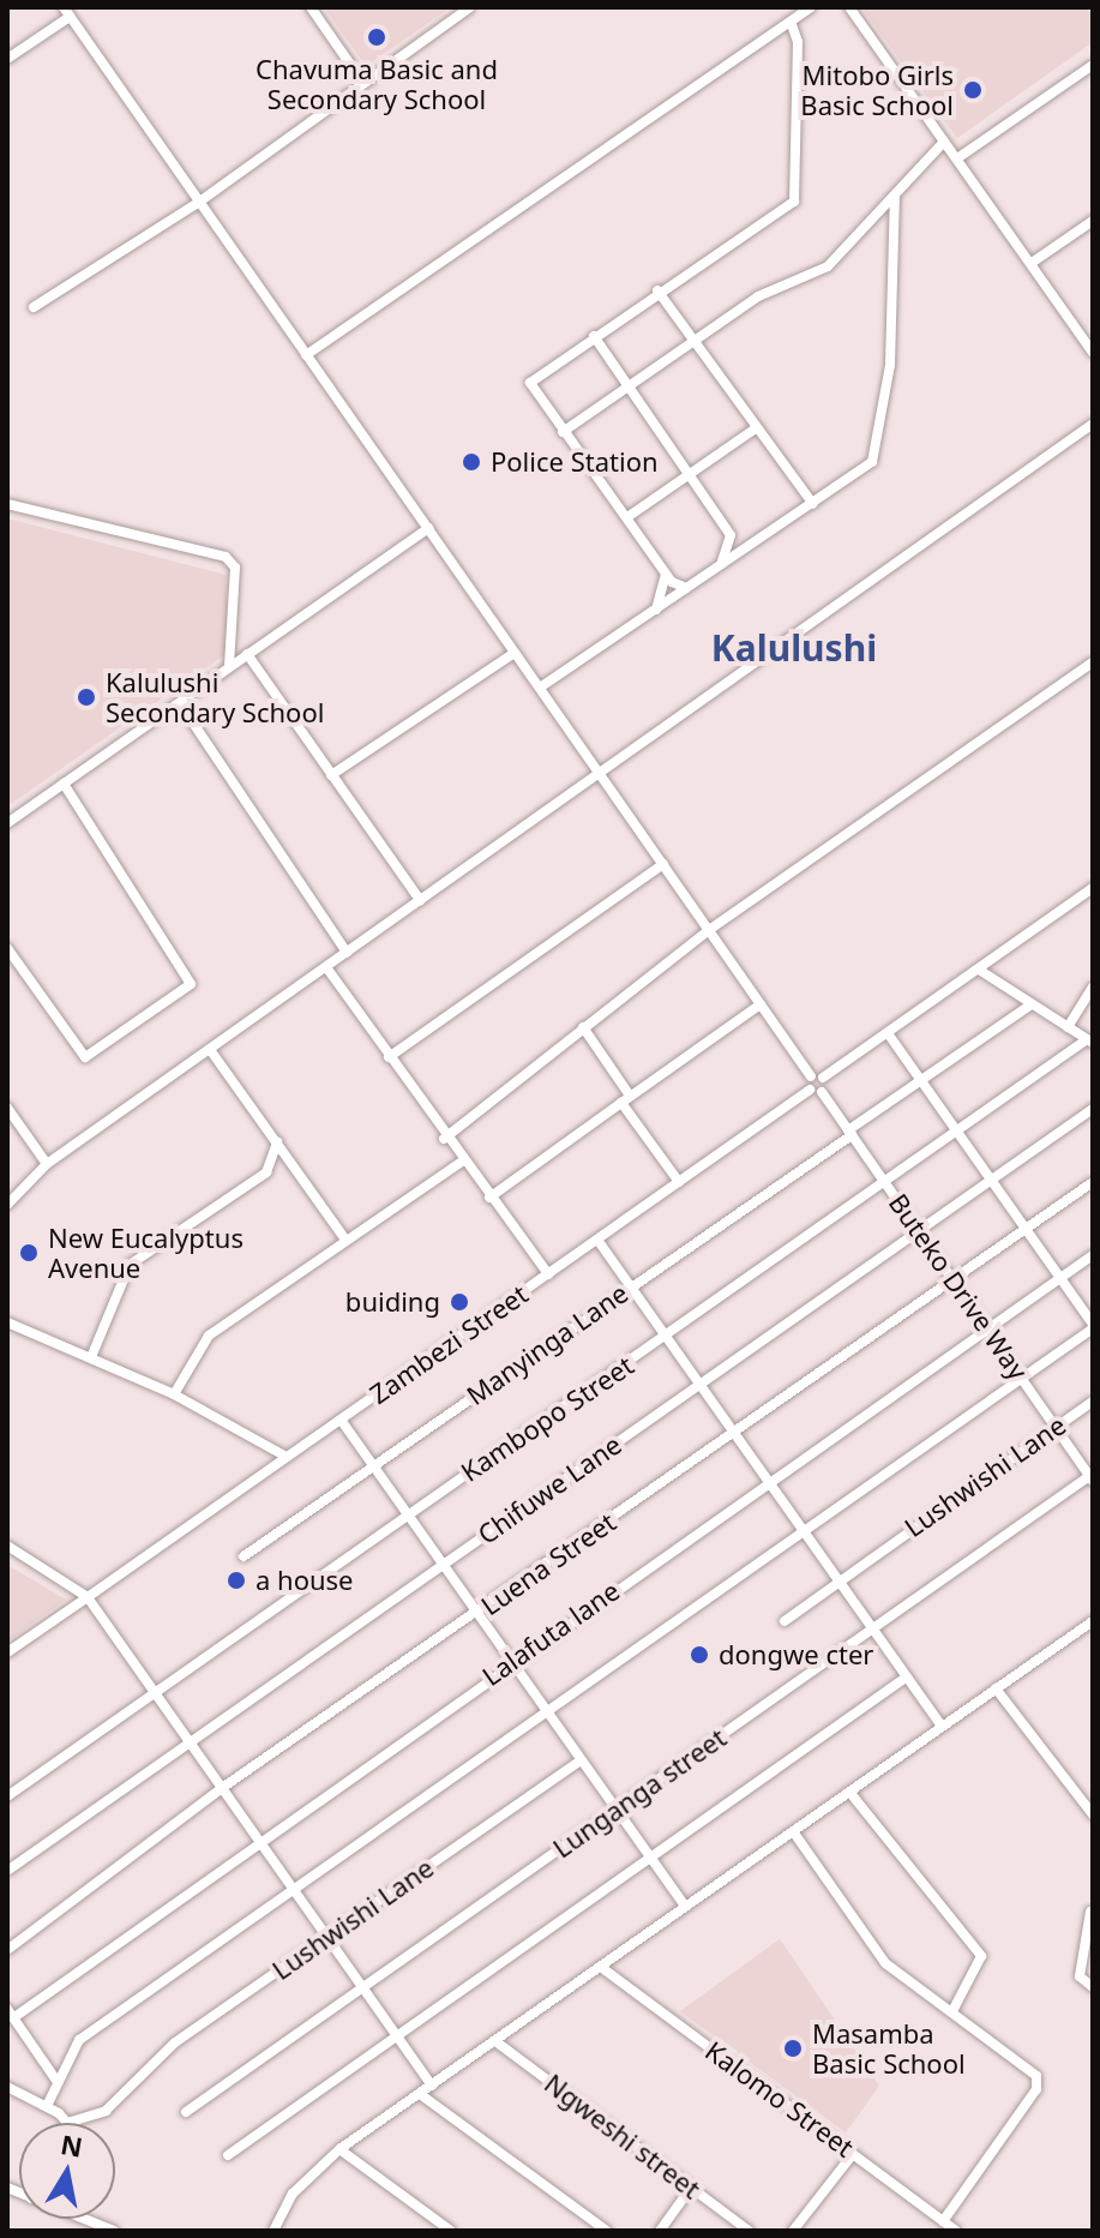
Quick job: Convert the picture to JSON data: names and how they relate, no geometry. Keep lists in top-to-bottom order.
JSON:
{
  "streets": {
    "street": [
      "Buteko Drive Way",
      "Zambezi Street",
      "Manyinga Lane",
      "Kambopo Street",
      "Lushwishi Lane",
      "Chifuwe Lane",
      "Luena Street",
      "Lalafuta lane",
      "Lunganga street",
      "Kalomo Street",
      "Ngweshi street"
    ]
  },
  "crossings": [
    ["Buteko Drive Way", "Manyinga Lane"],
    ["Buteko Drive Way", "Kambopo Street"],
    ["Buteko Drive Way", "Lushwishi Lane"],
    ["Buteko Drive Way", "Chifuwe Lane"],
    ["Buteko Drive Way", "Luena Street"],
    ["Buteko Drive Way", "Lalafuta lane"],
    ["Buteko Drive Way", "Lunganga street"]
  ],
  "districts": ["Kalulushi"],
  "places": [
    "Chavuma Basic and Secondary School",
    "Mitobo Girls Basic School",
    "Police Station",
    "Kalulushi Secondary School",
    "New Eucalyptus Avenue",
    "buiding",
    "a house",
    "dongwe cter",
    "Masamba Basic School"
  ],
  "north": "top"
}
